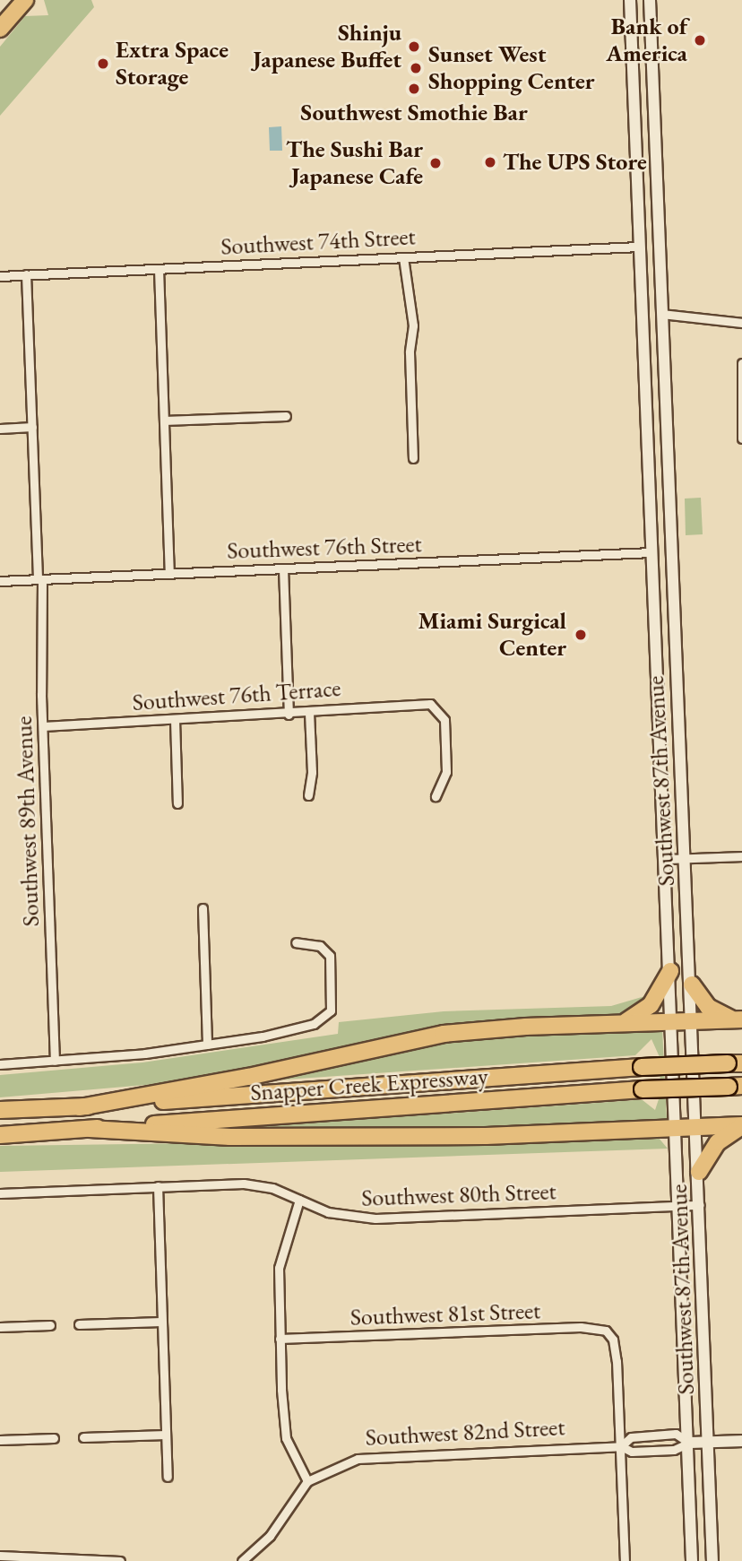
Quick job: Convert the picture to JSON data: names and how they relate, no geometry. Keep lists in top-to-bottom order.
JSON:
{
  "streets": {
    "highway": ["Snapper Creek Expressway"],
    "main road": ["Southwest 87th Avenue", "Southwest 82nd Street"],
    "street": [
      "Southwest 74th Street",
      "Southwest 76th Street",
      "Southwest 76th Terrace",
      "Southwest 89th Avenue",
      "Southwest 80th Street",
      "Southwest 81st Street"
    ]
  },
  "crossings": [
    ["Southwest 74th Street", "Southwest 87th Avenue"],
    ["Southwest 74th Street", "Southwest 89th Avenue"],
    ["Southwest 76th Street", "Southwest 87th Avenue"],
    ["Southwest 76th Street", "Southwest 89th Avenue"],
    ["Southwest 76th Terrace", "Southwest 89th Avenue"],
    ["Southwest 87th Avenue", "Southwest 80th Street"],
    ["Southwest 87th Avenue", "Southwest 82nd Street"],
    ["Southwest 81st Street", "Southwest 82nd Street"]
  ],
  "places": [
    "Bank of America",
    "Shinju Japanese Buffet",
    "Extra Space Storage",
    "Sunset West Shopping Center",
    "Southwest Smothie Bar",
    "The UPS Store",
    "The Sushi Bar Japanese Cafe",
    "Miami Surgical Center"
  ]
}
